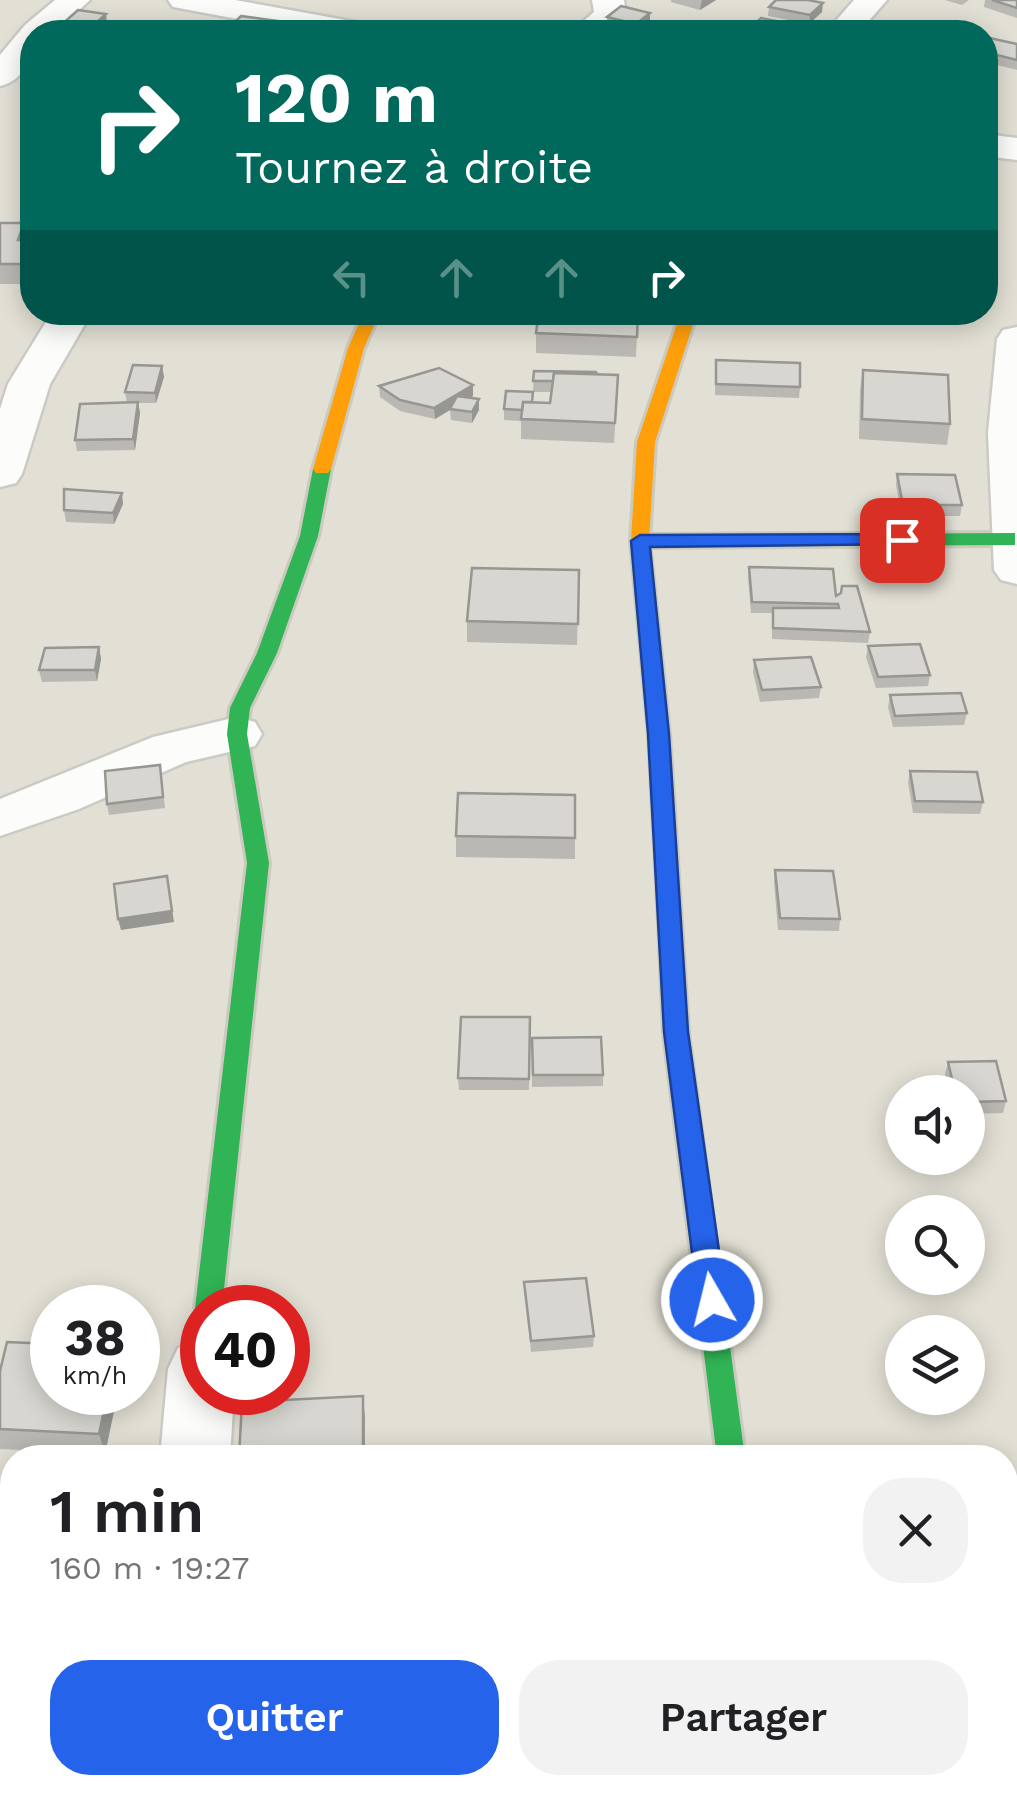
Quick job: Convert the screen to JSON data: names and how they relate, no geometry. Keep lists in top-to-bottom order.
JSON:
{
  "page": {
    "turn": ["120 m", "Tournez à droite"],
    "speed": "38 km/h",
    "limit": "40",
    "heading": ["1 min", "160 m · 19:27"],
    "buttons": ["Quitter", "Partager"]
  }
}
